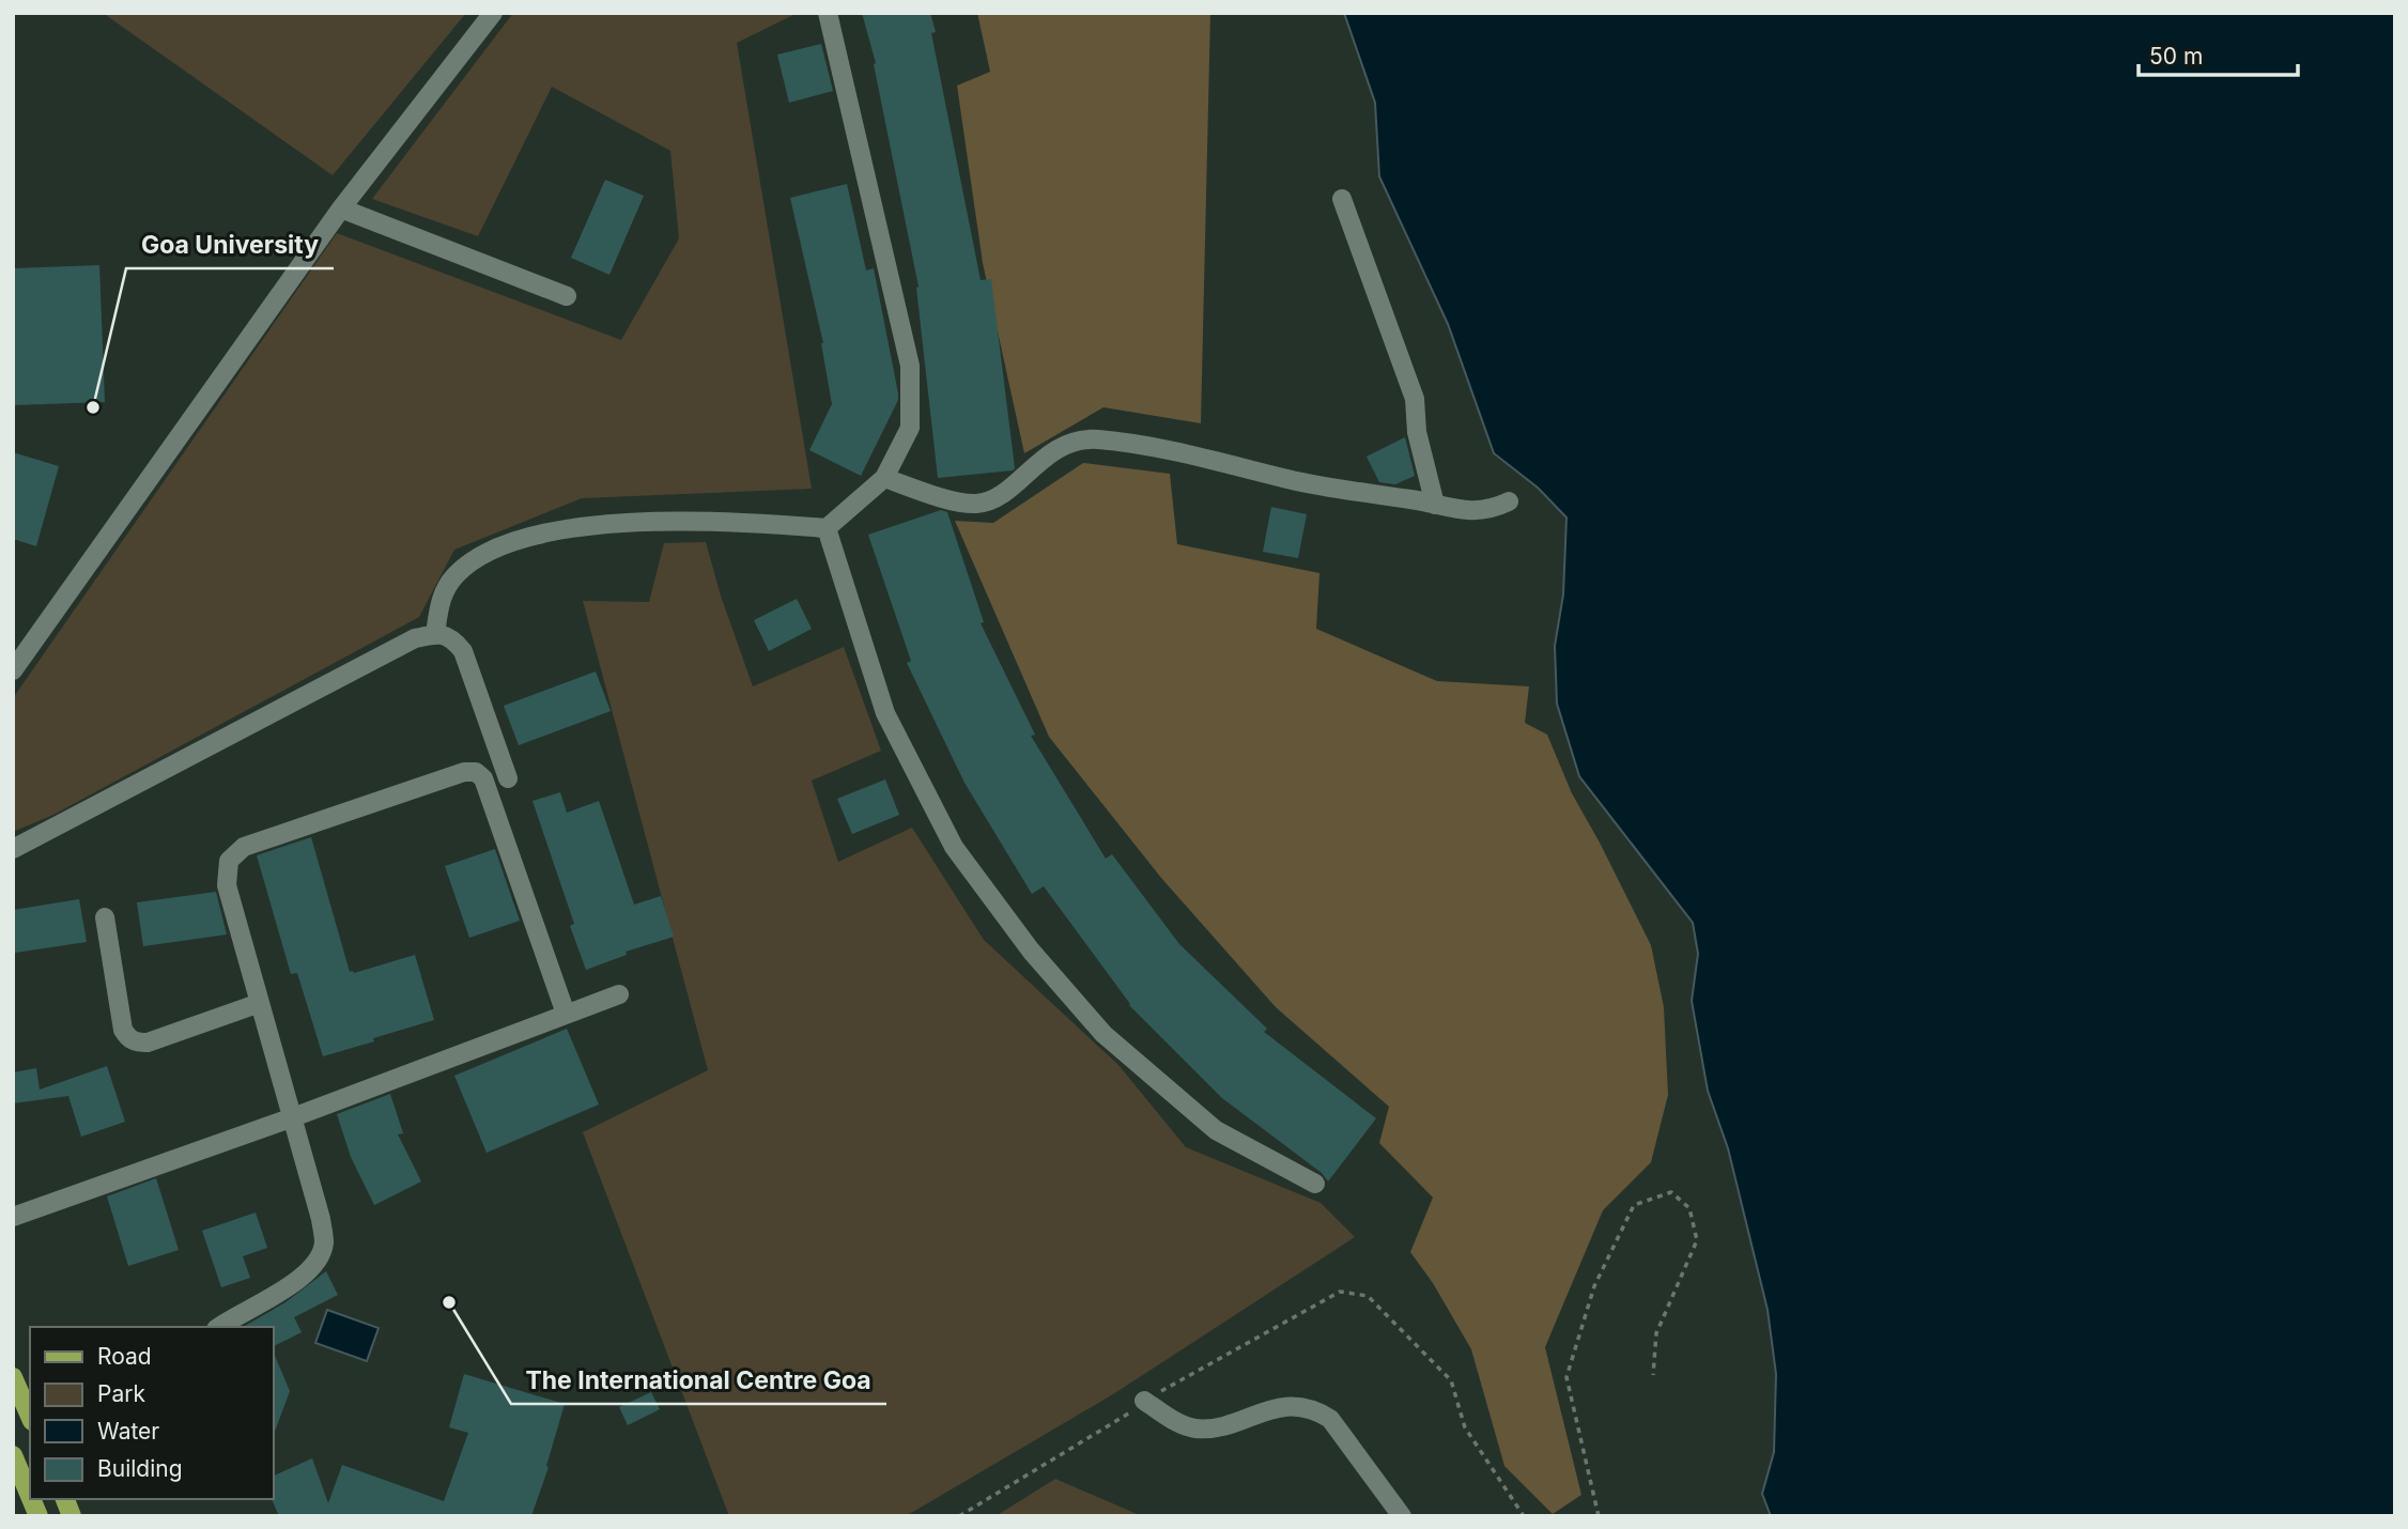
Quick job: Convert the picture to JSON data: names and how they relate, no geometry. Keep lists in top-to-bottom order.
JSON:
{
  "places": ["Goa University", "The International Centre Goa"],
  "legend": [
    "Road",
    "Park",
    "Water",
    "Building"
  ],
  "scale_bar": "50 m"
}
